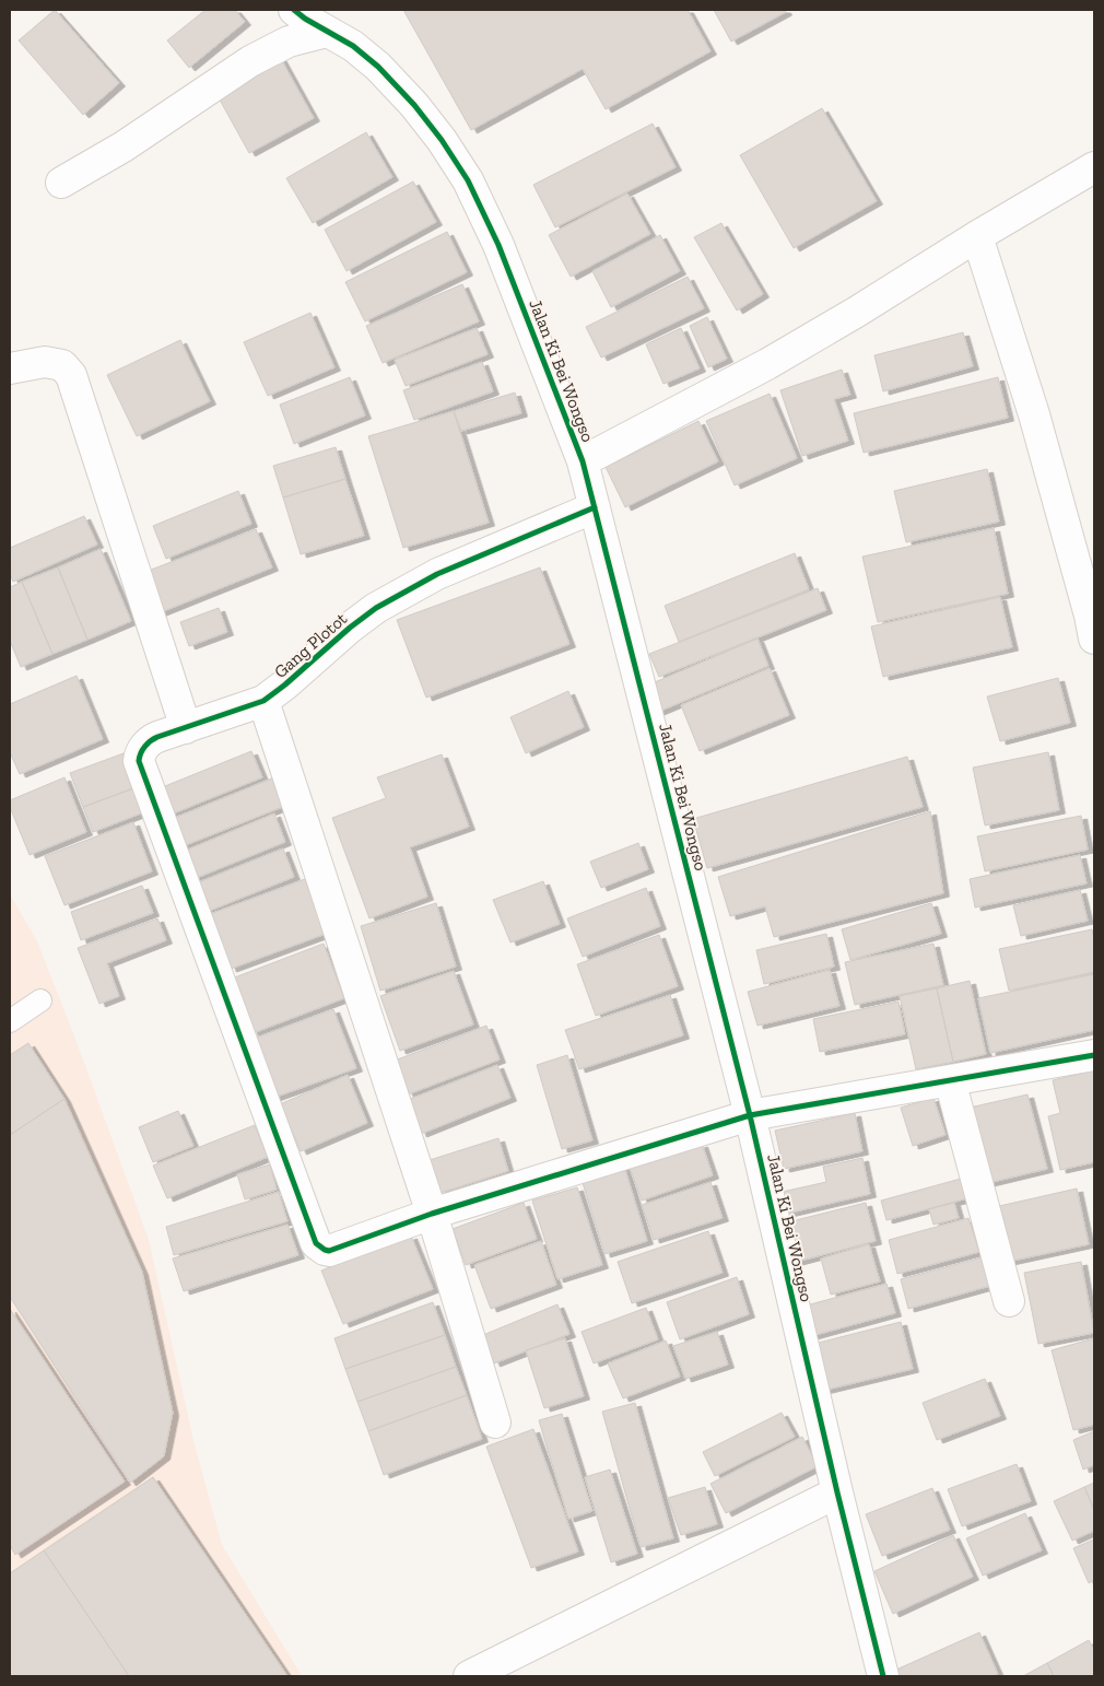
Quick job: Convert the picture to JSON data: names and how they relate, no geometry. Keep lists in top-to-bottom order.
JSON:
{
  "streets": {
    "street": ["Jalan Ki Bei Wongso", "Gang Plotot"]
  },
  "crossings": [
    ["Jalan Ki Bei Wongso", "Gang Plotot"]
  ]
}
